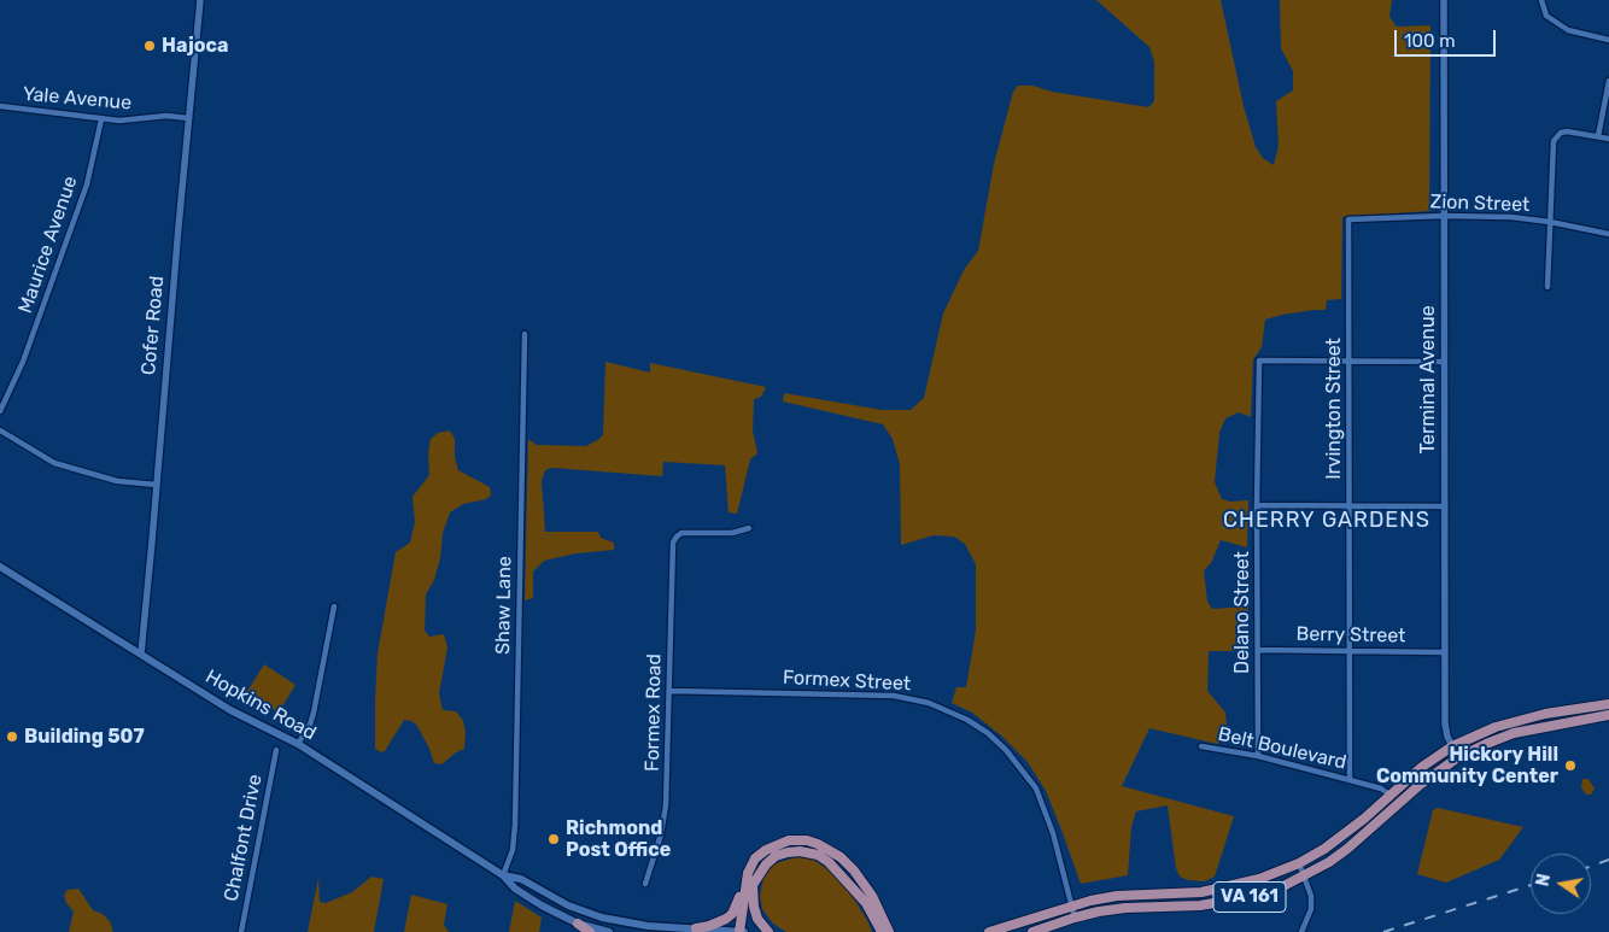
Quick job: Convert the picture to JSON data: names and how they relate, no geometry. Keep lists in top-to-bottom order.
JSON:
{
  "streets": {
    "main road": ["Hopkins Road", "VA 161"],
    "street": [
      "Yale Avenue",
      "Zion Street",
      "Maurice Avenue",
      "Cofer Road",
      "Terminal Avenue",
      "Irvington Street",
      "Shaw Lane",
      "Delano Street",
      "Berry Street",
      "Formex Street",
      "Formex Road",
      "Belt Boulevard",
      "Chalfont Drive"
    ]
  },
  "crossings": [
    ["Yale Avenue", "Maurice Avenue"],
    ["Yale Avenue", "Cofer Road"],
    ["Zion Street", "Terminal Avenue"],
    ["Zion Street", "Irvington Street"],
    ["Cofer Road", "Hopkins Road"],
    ["Terminal Avenue", "Berry Street"],
    ["Terminal Avenue", "VA 161"],
    ["Irvington Street", "Delano Street"],
    ["Irvington Street", "Berry Street"],
    ["Irvington Street", "Belt Boulevard"],
    ["Shaw Lane", "Hopkins Road"],
    ["Delano Street", "Berry Street"],
    ["Delano Street", "Belt Boulevard"],
    ["Formex Street", "Formex Road"],
    ["Formex Street", "VA 161"],
    ["Belt Boulevard", "VA 161"]
  ],
  "districts": ["CHERRY GARDENS"],
  "places": [
    "Hajoca",
    "Building 507",
    "Hickory Hill Community Center",
    "Richmond Post Office"
  ],
  "scale_bar": "100 m",
  "north": "left"
}
